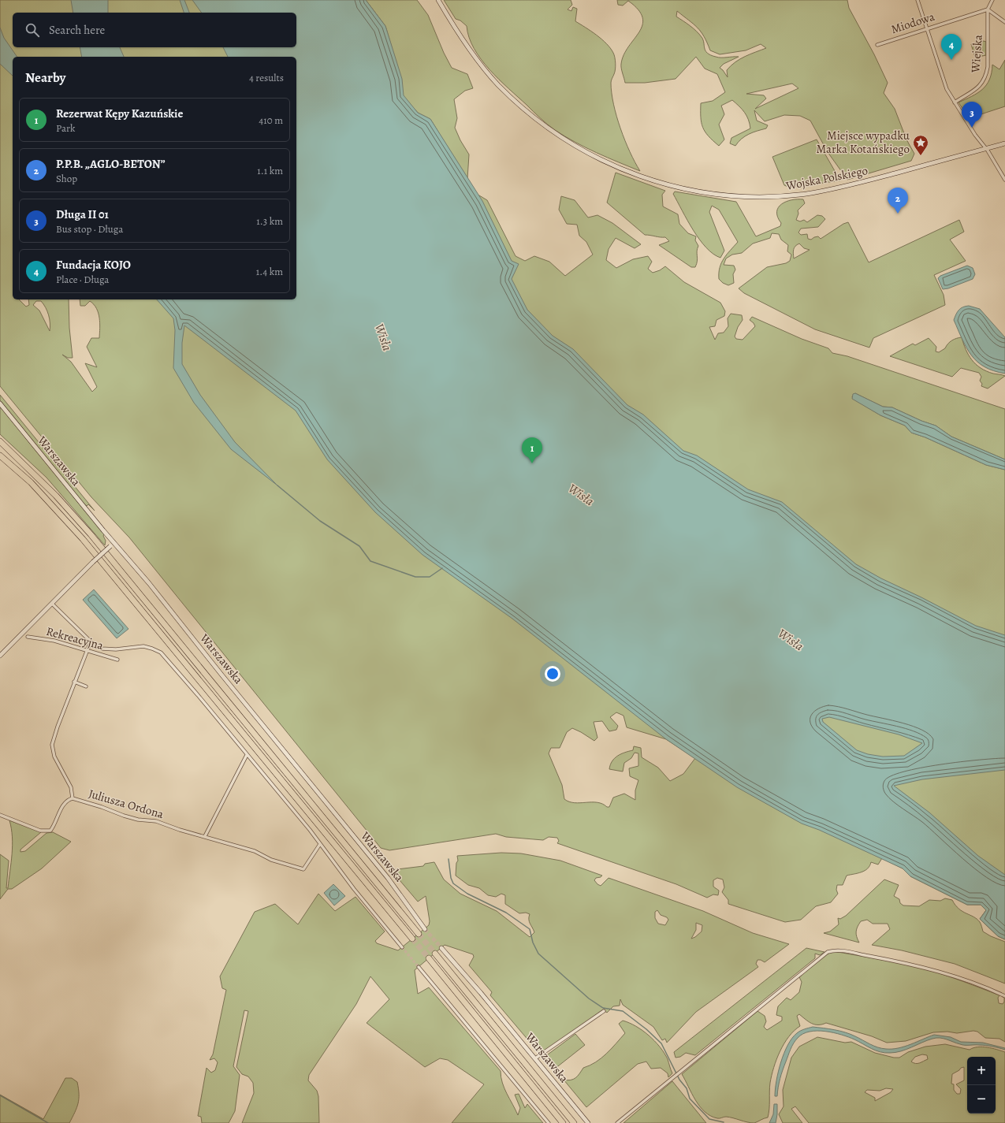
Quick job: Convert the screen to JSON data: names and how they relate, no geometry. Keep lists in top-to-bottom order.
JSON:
{
  "streets": {
    "main road": ["Wojska Polskiego", "Warszawska"],
    "street": [
      "Miodowa",
      "Wiejska",
      "Rekreacyjna",
      "Juliusza Ordona"
    ]
  },
  "crossings": [
    ["Miodowa", "Wiejska"],
    ["Rekreacyjna", "Juliusza Ordona"]
  ],
  "water": ["Wisła"],
  "places": {
    "place": ["Miejsce wypadku Marka Kotańskiego"]
  },
  "page": {
    "search": "Search here",
    "pins": [
      "4",
      "3",
      "2",
      "1"
    ],
    "heading": ["Nearby", "4 results"],
    "list": [
      {
        "mark": "1",
        "name": "Rezerwat Kępy Kazuńskie",
        "note": "Park",
        "value": "410 m"
      },
      {
        "mark": "2",
        "name": "P.P.B. „AGLO-BETON”",
        "note": "Shop",
        "value": "1.1 km"
      },
      {
        "mark": "3",
        "name": "Długa II 01",
        "note": "Bus stop · Długa",
        "value": "1.3 km"
      },
      {
        "mark": "4",
        "name": "Fundacja KOJO",
        "note": "Place · Długa",
        "value": "1.4 km"
      }
    ],
    "map_buttons": ["+", "−"]
  }
}
